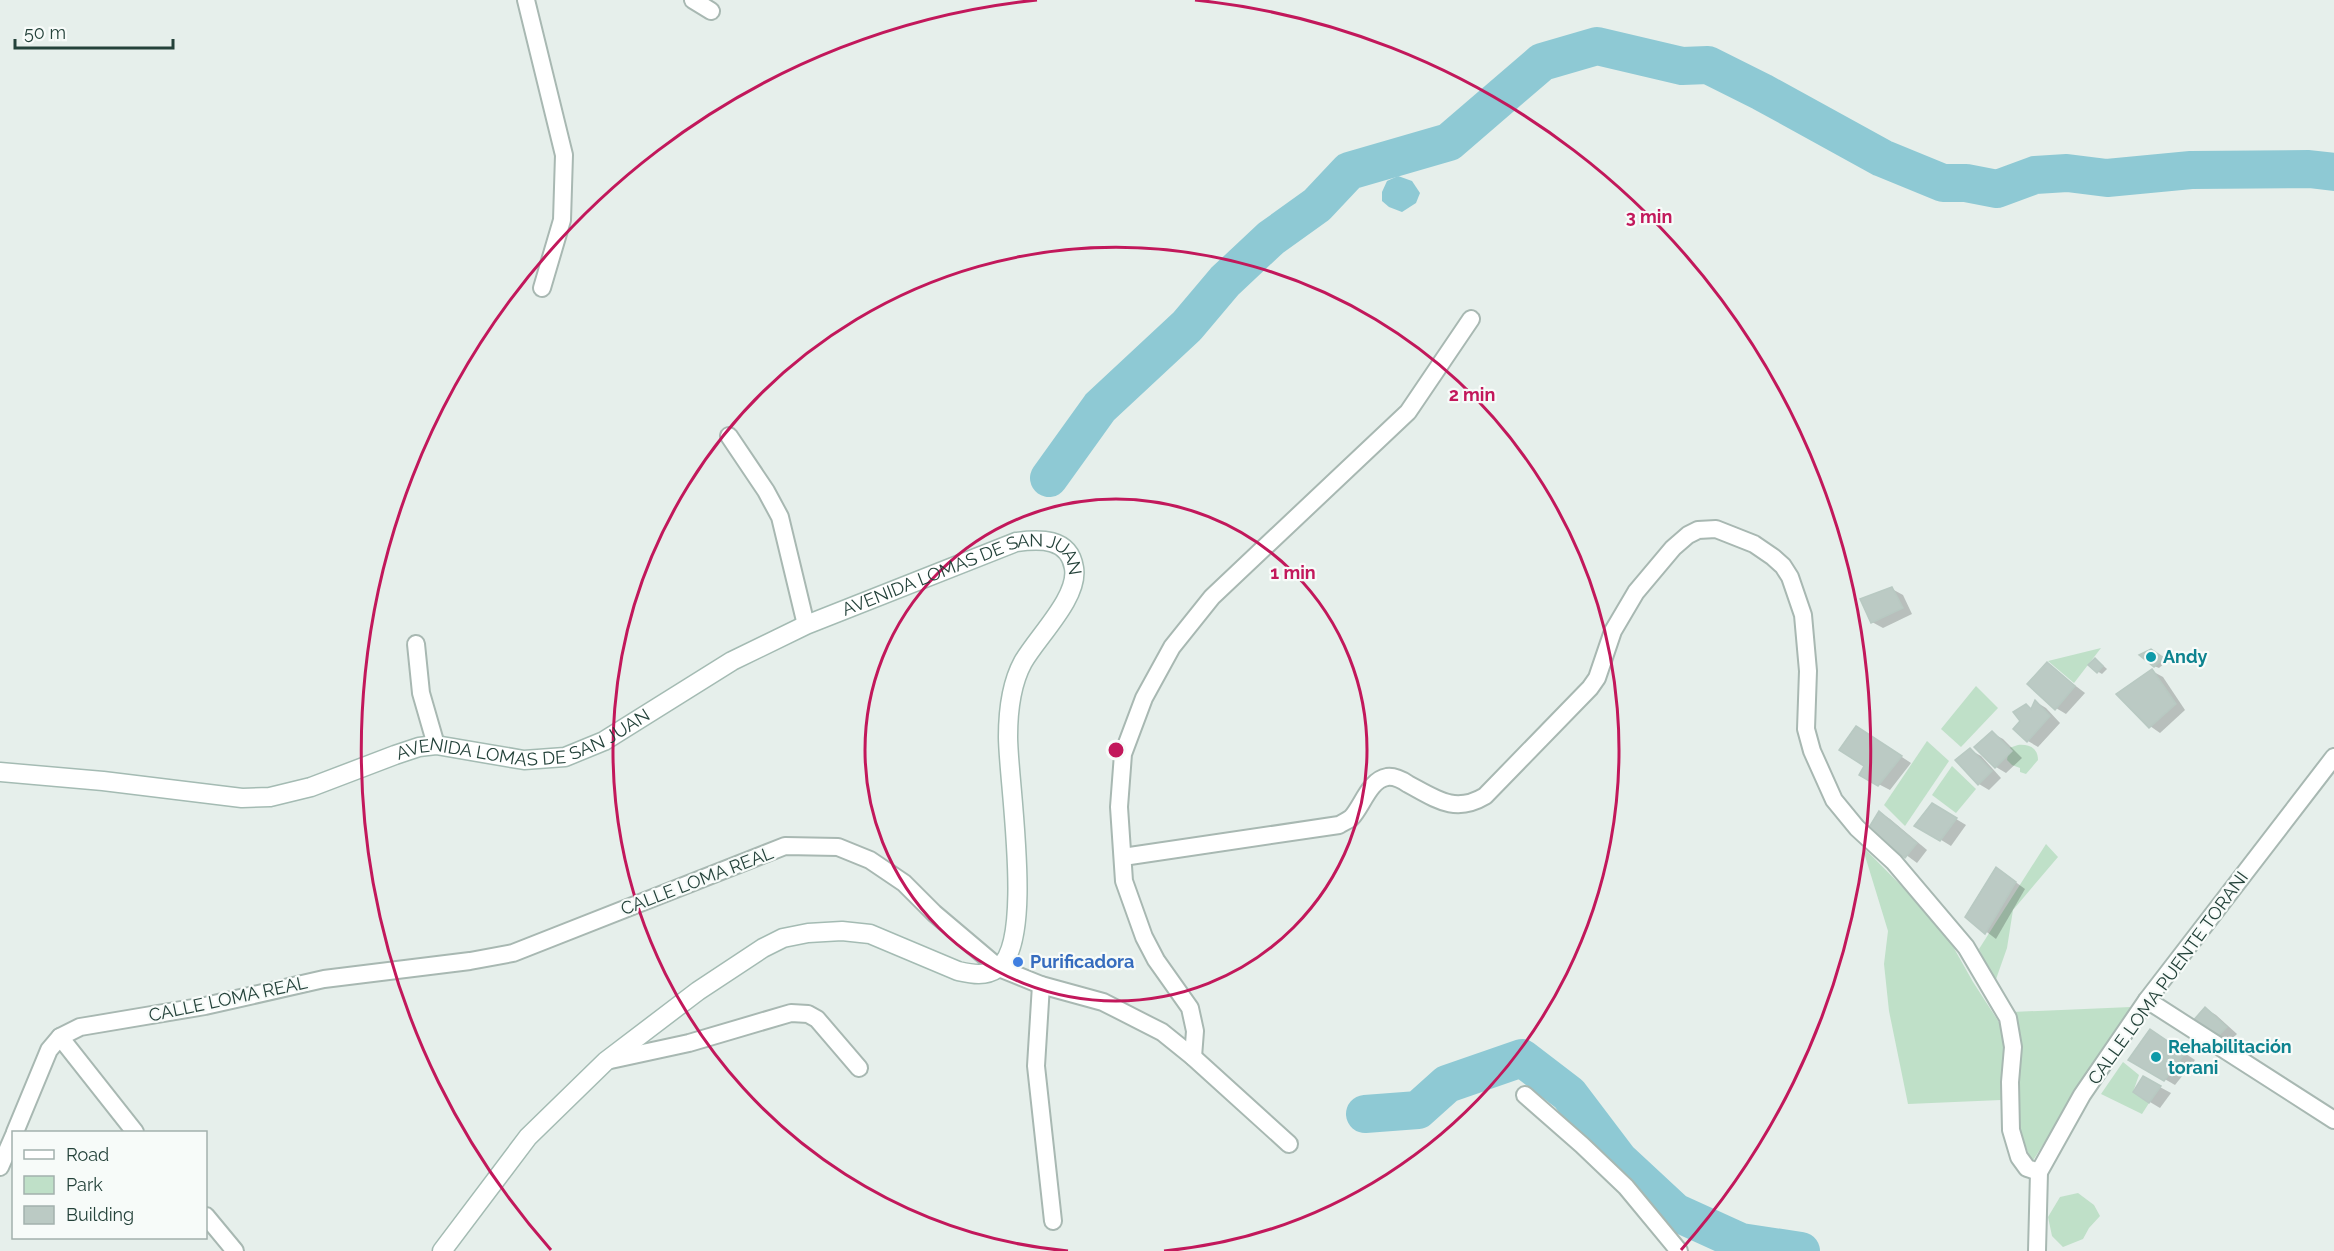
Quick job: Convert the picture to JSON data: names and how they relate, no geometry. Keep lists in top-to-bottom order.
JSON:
{
  "streets": {
    "main road": ["AVENIDA LOMAS DE SAN JUAN"],
    "street": ["CALLE LOMA REAL", "CALLE LOMA PUENTE TORANI"]
  },
  "crossings": [
    ["AVENIDA LOMAS DE SAN JUAN", "CALLE LOMA REAL"]
  ],
  "places": ["Andy", "Purificadora", "Rehabilitación torani"],
  "legend": ["Road", "Park", "Building"],
  "scale_bar": "50 m",
  "rings": ["3 min", "2 min", "1 min"]
}
